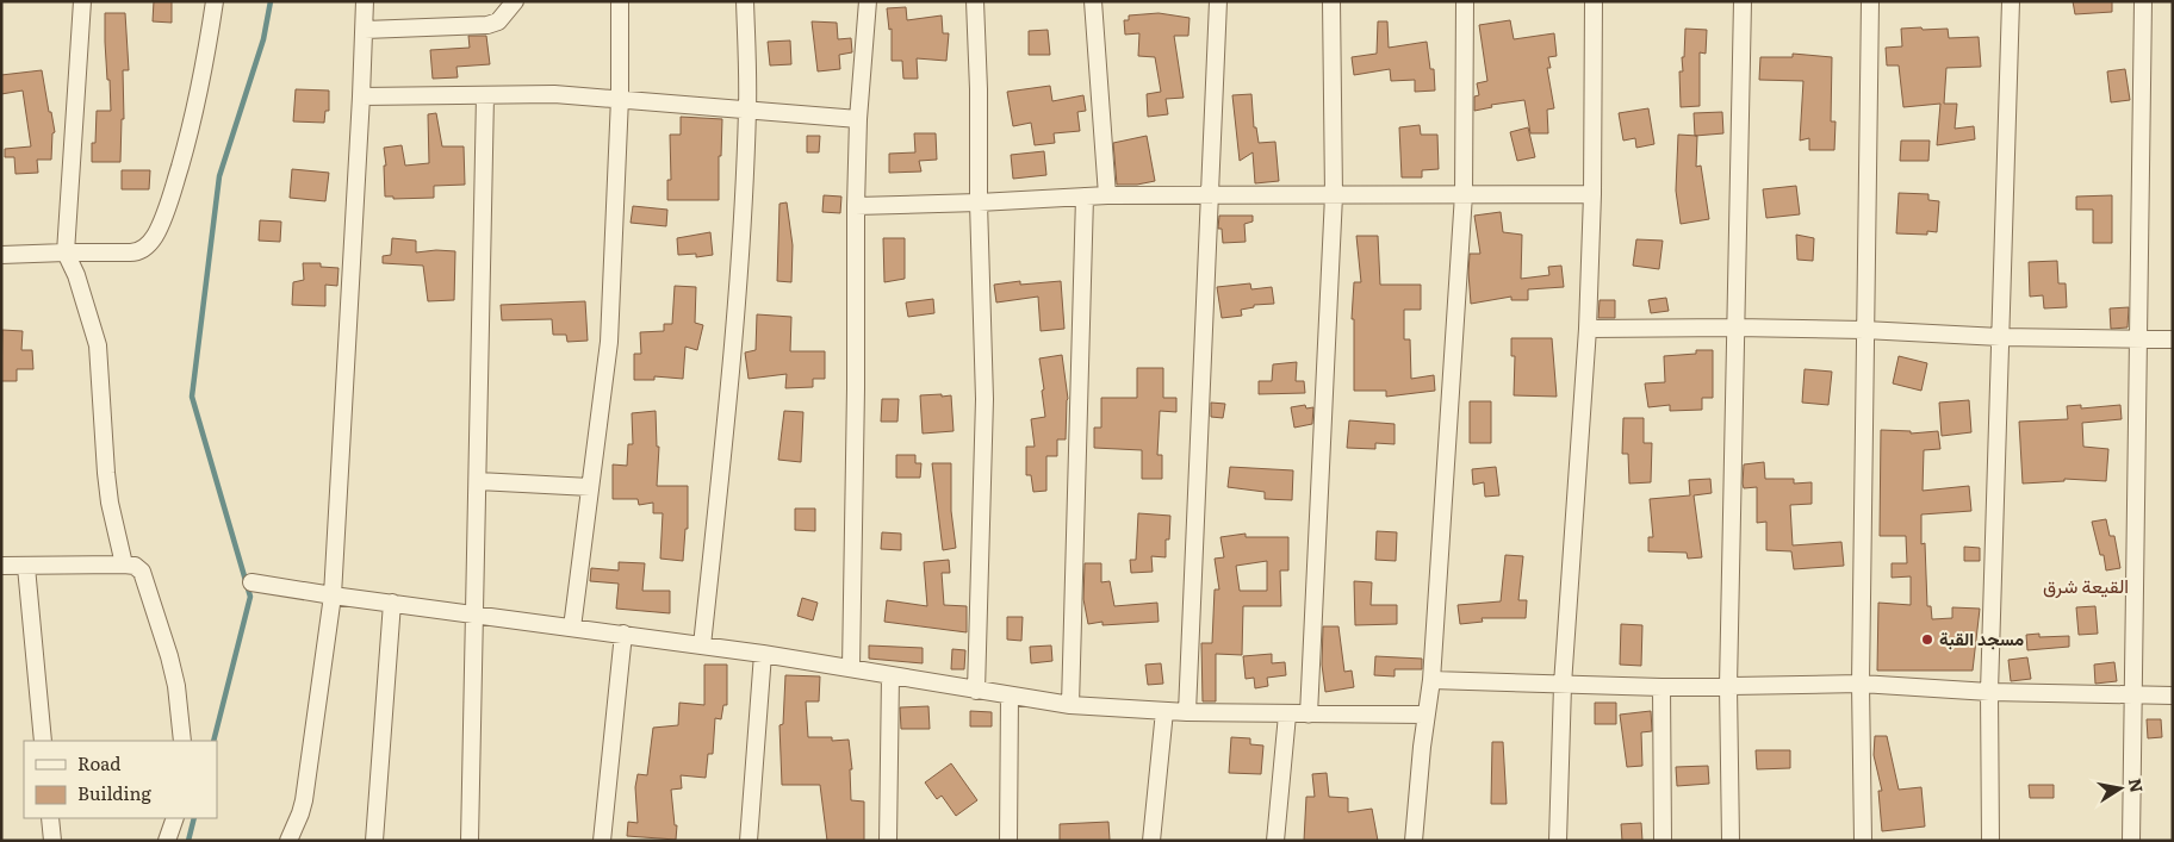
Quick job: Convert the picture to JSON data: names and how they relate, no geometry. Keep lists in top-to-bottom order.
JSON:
{
  "districts": ["القيعة شرق"],
  "places": ["مسجد القبة"],
  "legend": ["Road", "Building"],
  "north": "right"
}
